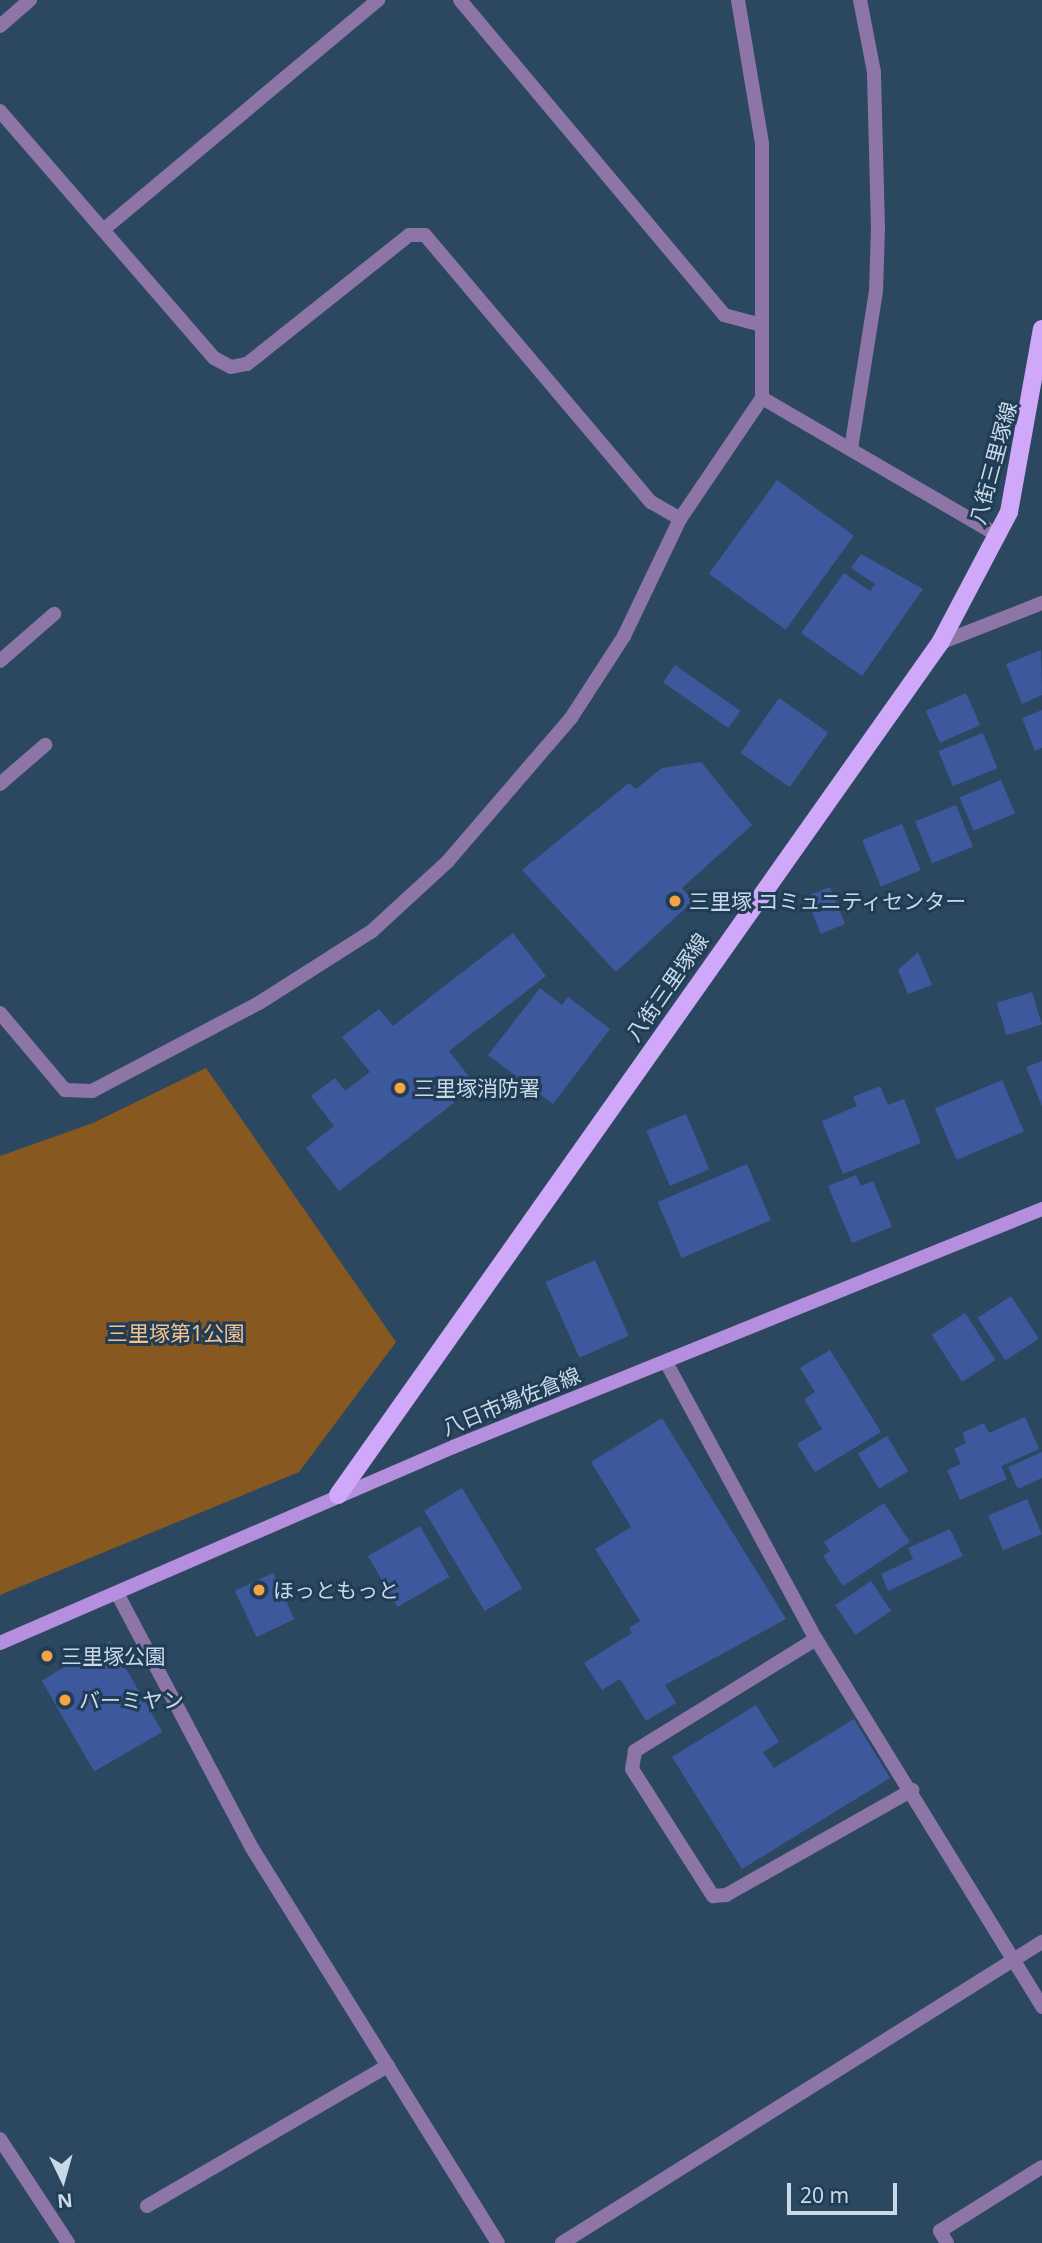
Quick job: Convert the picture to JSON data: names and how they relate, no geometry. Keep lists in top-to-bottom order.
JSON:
{
  "streets": {
    "main road": ["八街三里塚線", "八日市場佐倉線"]
  },
  "crossings": [
    ["八街三里塚線", "八日市場佐倉線"]
  ],
  "parks": ["三里塚第1公園"],
  "places": [
    "三里塚 コミュニティセンター",
    "三里塚消防署",
    "ほっともっと",
    "三里塚公園",
    "バーミヤン"
  ],
  "scale_bar": "20 m",
  "north": "bottom"
}
